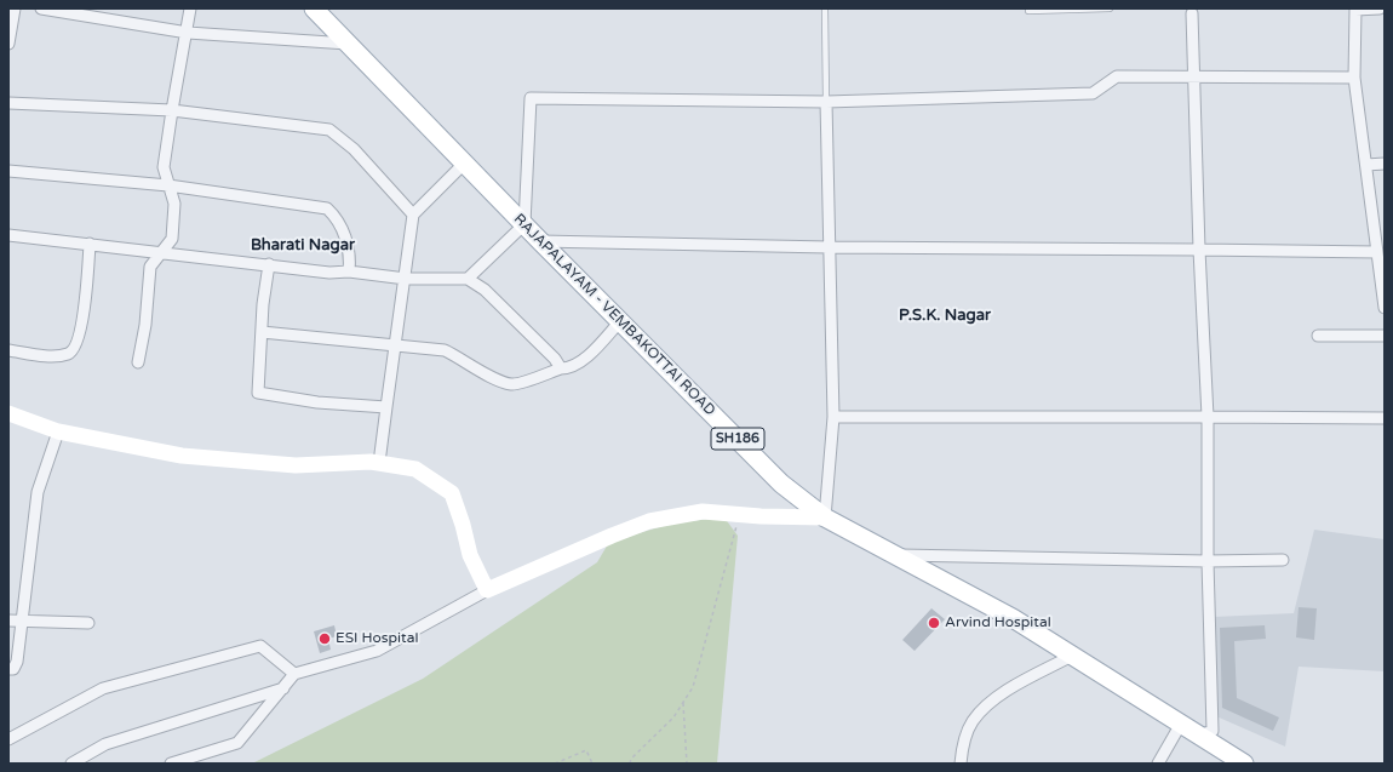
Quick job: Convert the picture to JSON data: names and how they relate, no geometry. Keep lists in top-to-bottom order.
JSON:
{
  "streets": {
    "main road": ["RAJAPALAYAM - VEMBAKOTTAI ROAD", "SH186"]
  },
  "districts": ["Bharati Nagar", "P.S.K. Nagar"],
  "places": ["Arvind Hospital", "ESI Hospital"]
}
